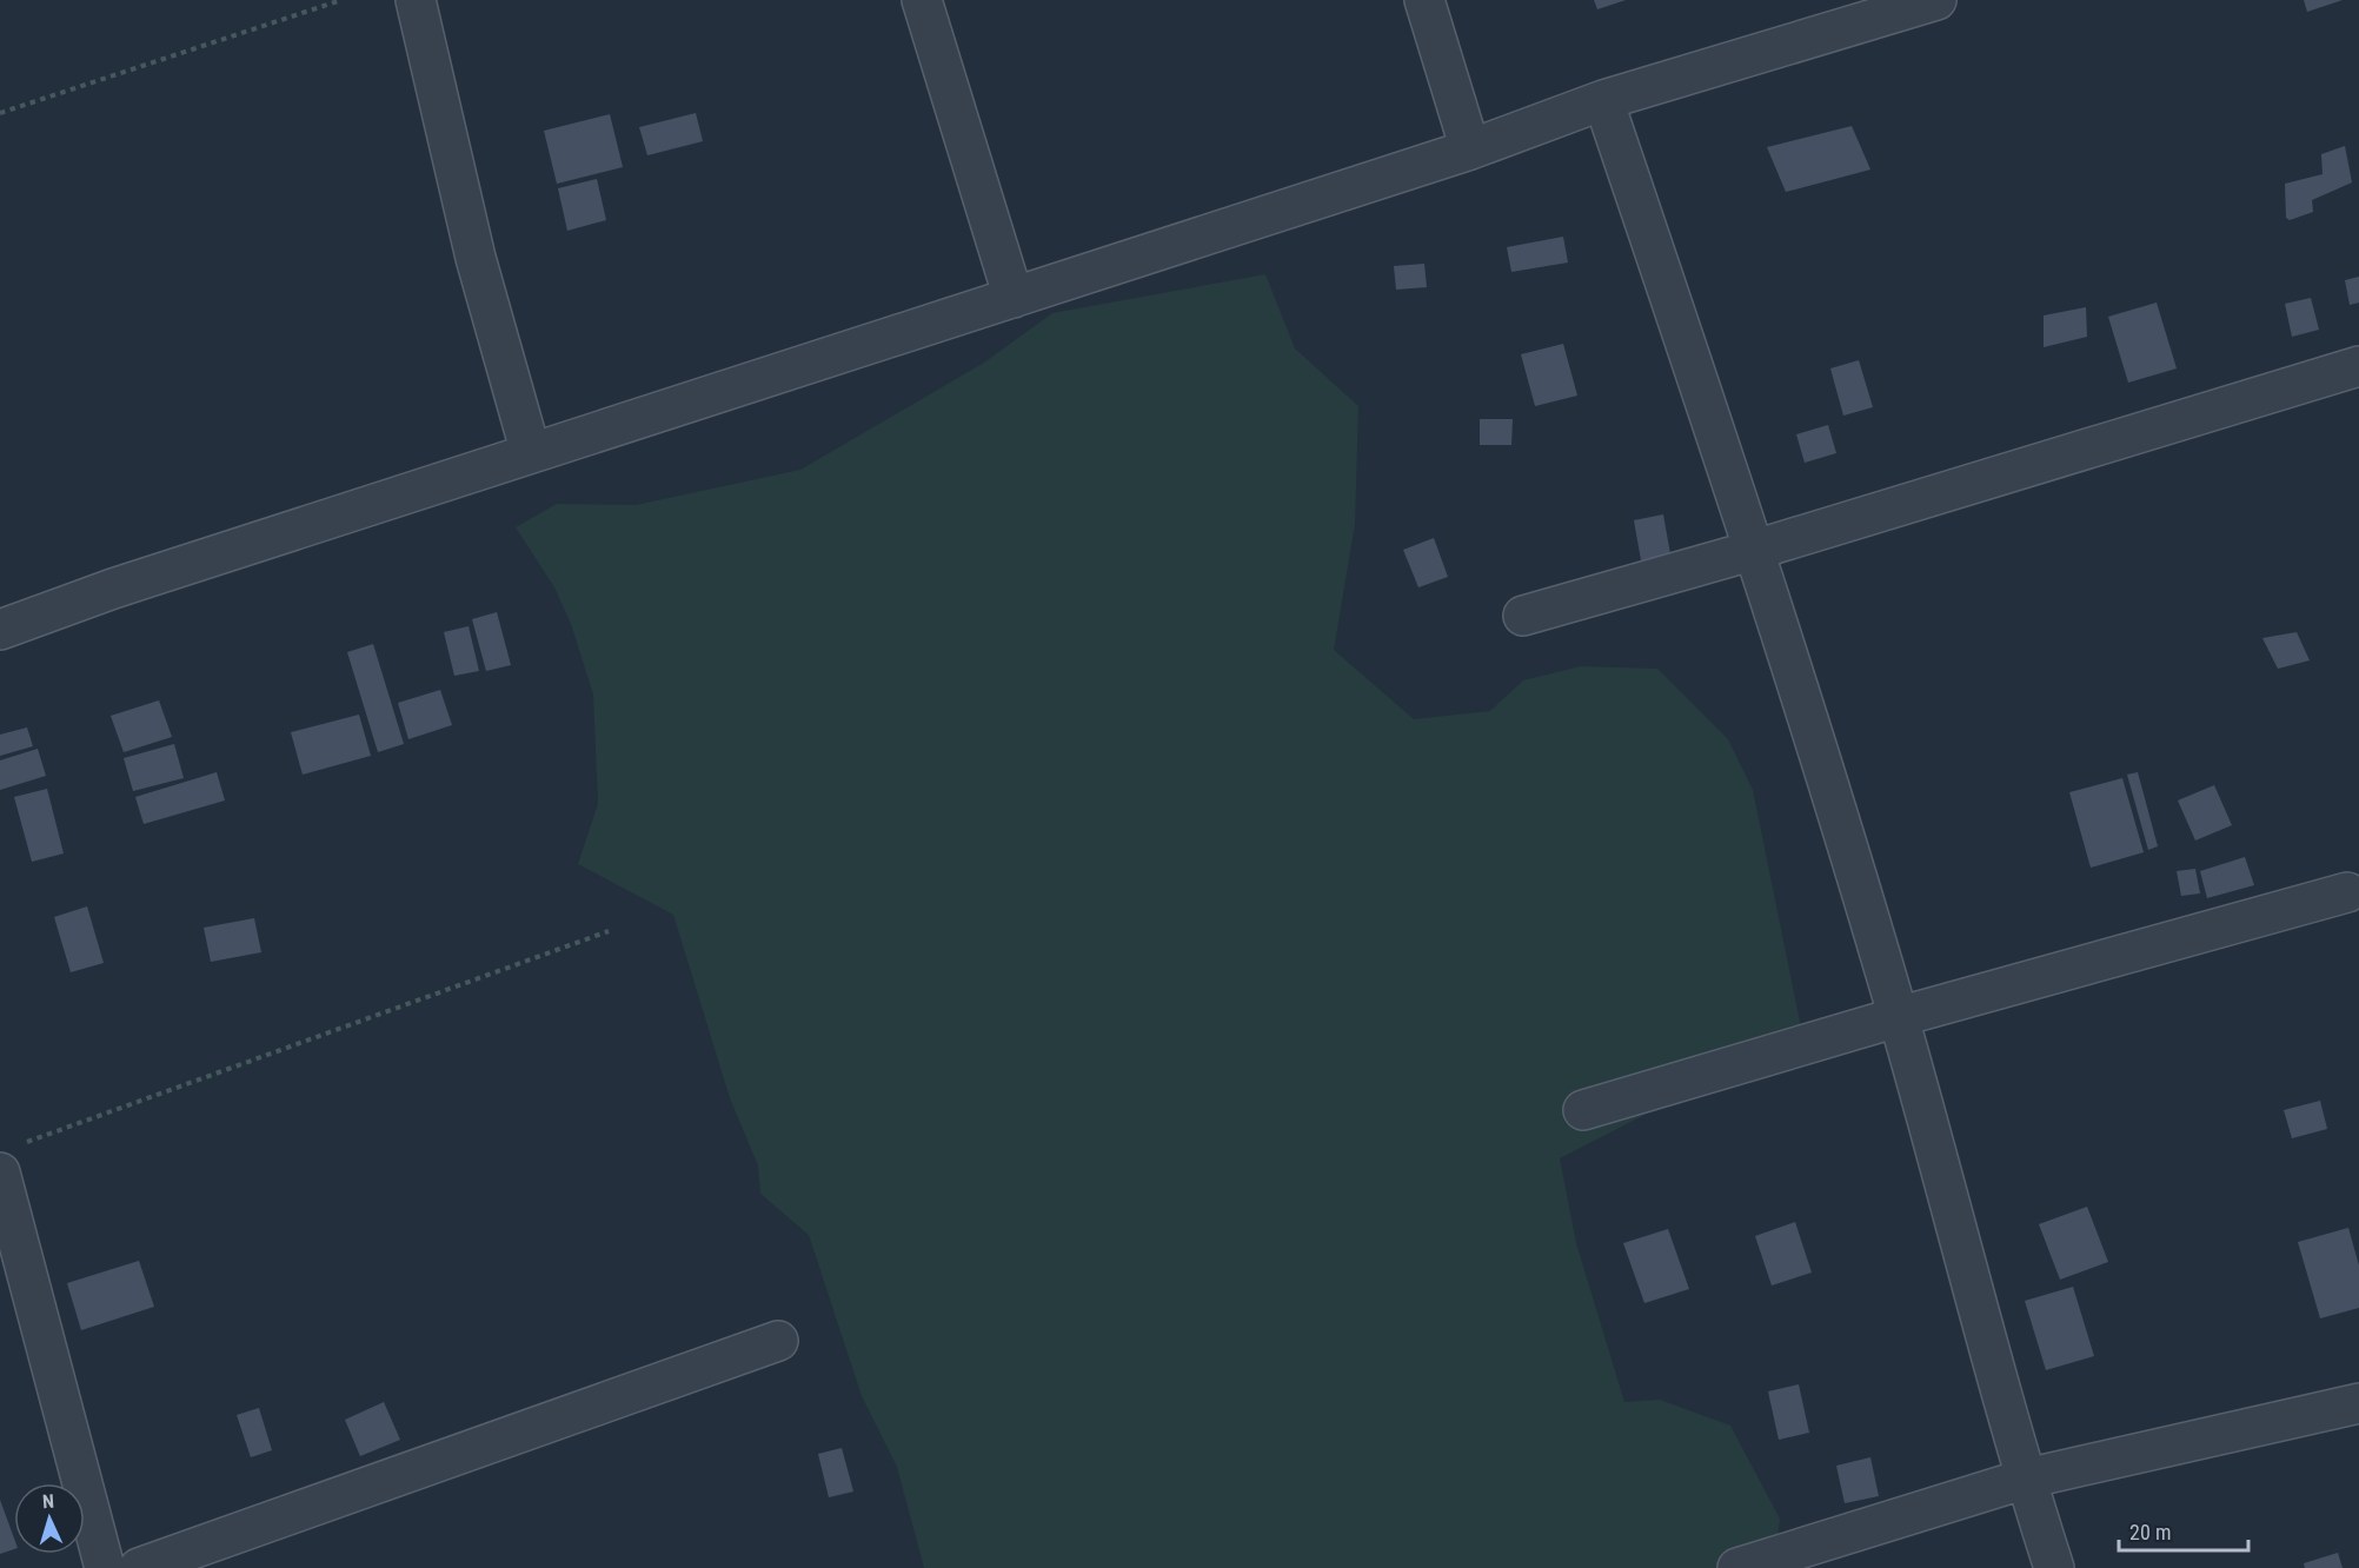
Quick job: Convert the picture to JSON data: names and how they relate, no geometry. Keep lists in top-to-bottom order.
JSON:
{
  "scale_bar": "20 m",
  "north": "top"
}
